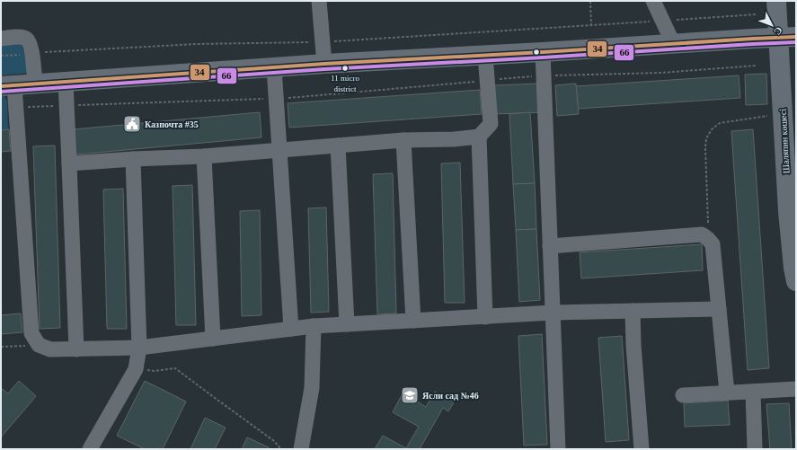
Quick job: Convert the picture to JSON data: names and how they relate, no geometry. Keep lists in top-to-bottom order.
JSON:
{
  "streets": {
    "main road": ["Шаляпин көшесі"]
  },
  "places": {
    "other": ["11 micro district"],
    "public building": ["Казпочта #35"],
    "school or university": ["Ясли сад №46"]
  },
  "lines": ["transit line 34", "transit line 66"],
  "north": "bottom right"
}
